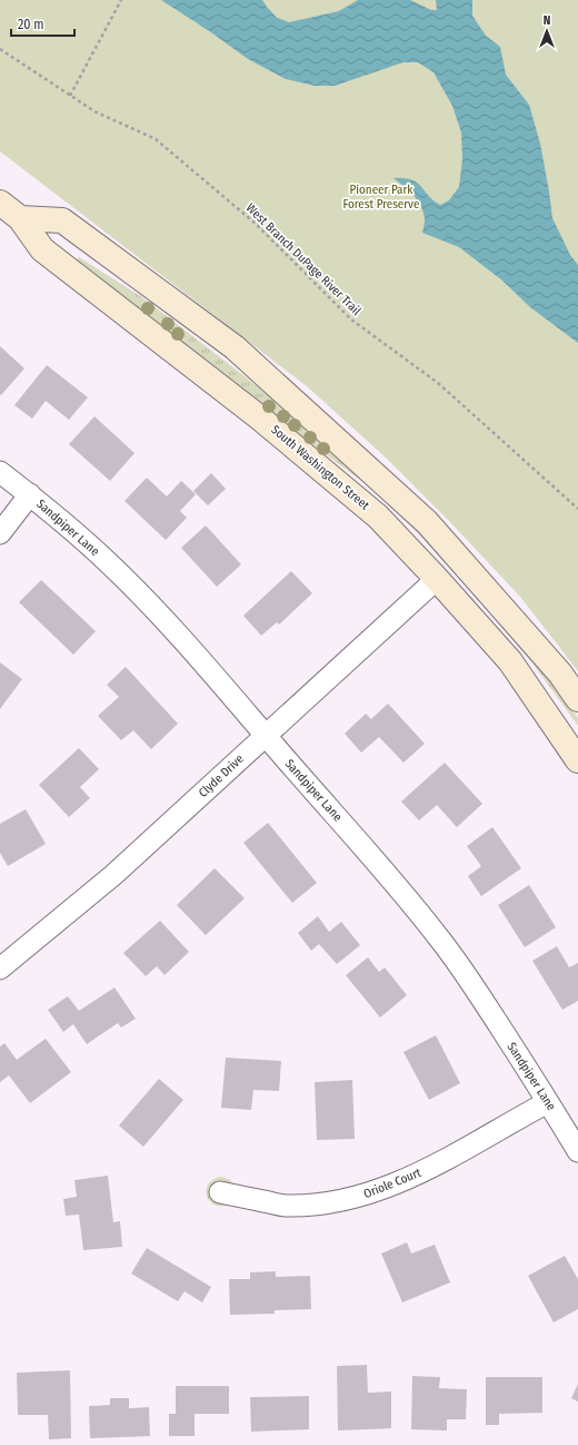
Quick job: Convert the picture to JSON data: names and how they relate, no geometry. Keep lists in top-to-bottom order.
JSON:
{
  "streets": {
    "main road": ["South Washington Street"],
    "street": ["Sandpiper Lane", "Clyde Drive", "Oriole Court"],
    "path": ["West Branch DuPage River Trail"]
  },
  "crossings": [
    ["South Washington Street", "Clyde Drive"],
    ["Sandpiper Lane", "Clyde Drive"],
    ["Sandpiper Lane", "Oriole Court"]
  ],
  "parks": ["Pioneer Park Forest Preserve"],
  "scale_bar": "20 m",
  "north": "top"
}
